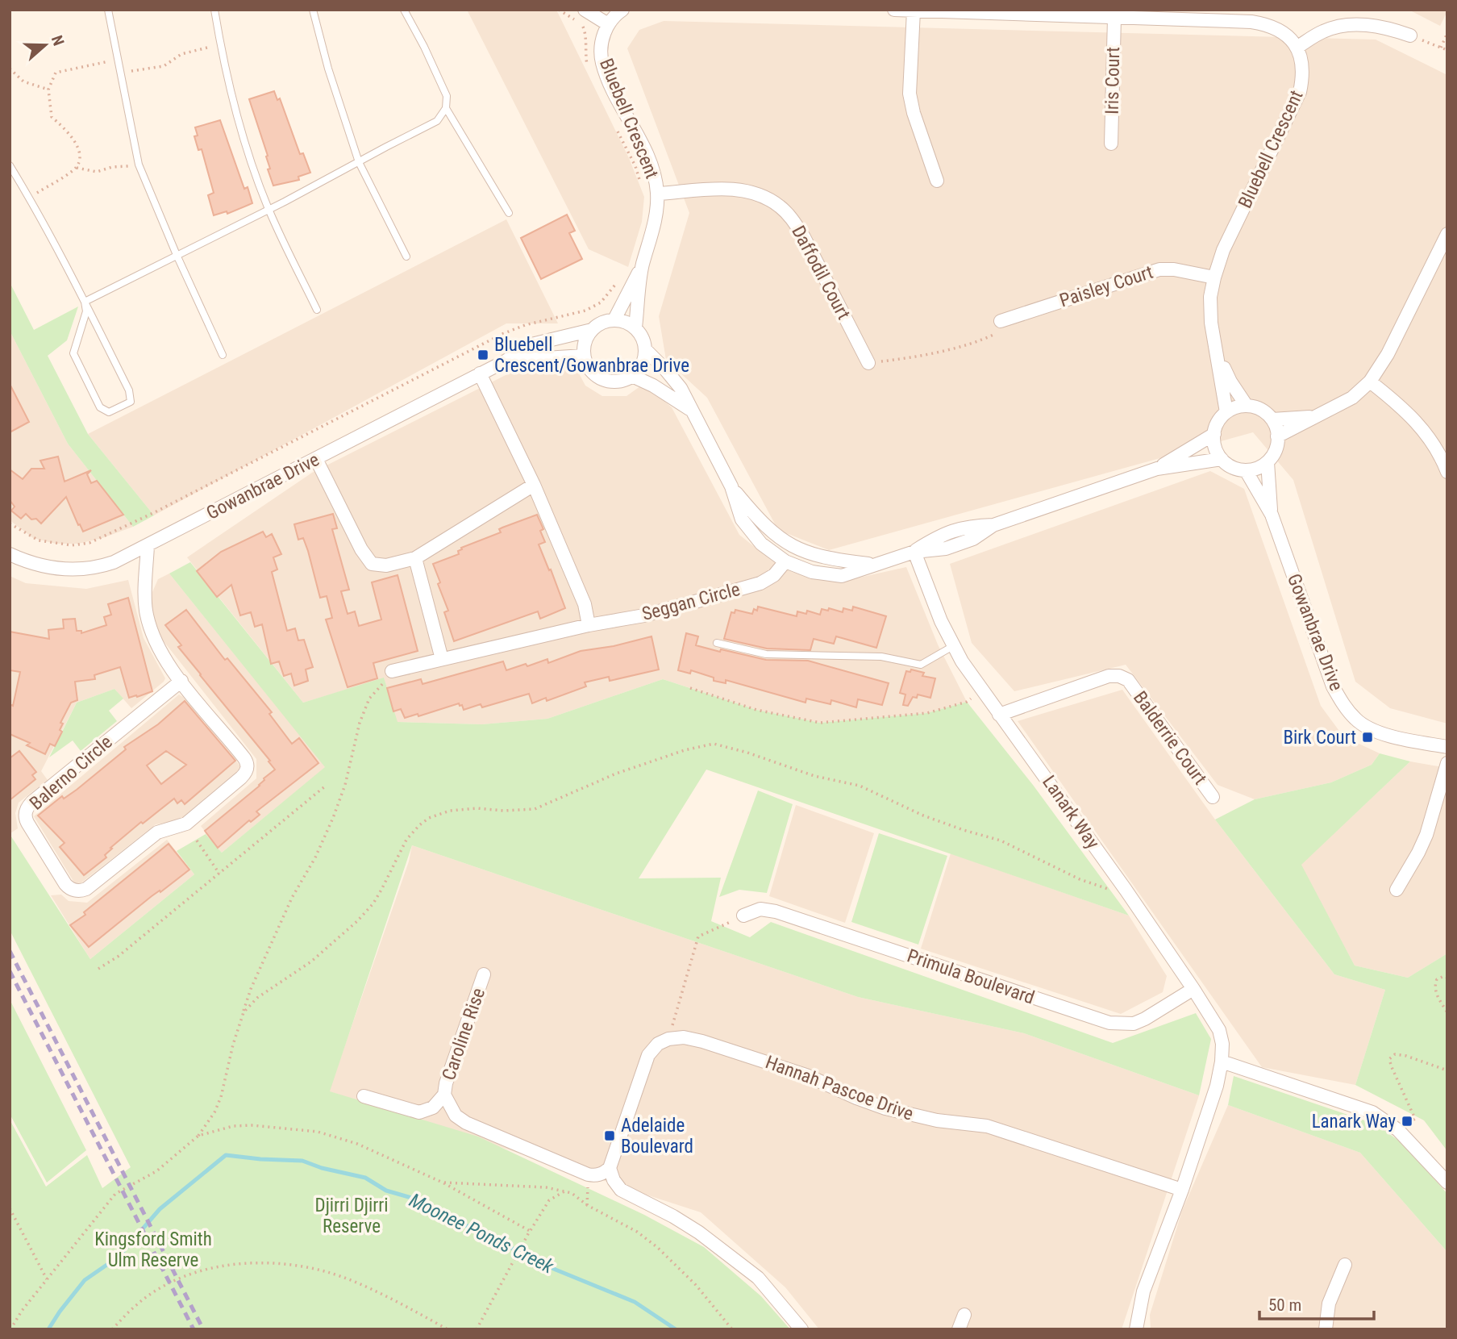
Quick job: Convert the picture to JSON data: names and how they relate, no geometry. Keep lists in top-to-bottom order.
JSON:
{
  "streets": {
    "street": [
      "Iris Court",
      "Bluebell Crescent",
      "Daffodil Court",
      "Paisley Court",
      "Gowanbrae Drive",
      "Seggan Circle",
      "Balderrie Court",
      "Balerno Circle",
      "Lanark Way",
      "Primula Boulevard",
      "Caroline Rise",
      "Hannah Pascoe Drive"
    ]
  },
  "crossings": [
    ["Bluebell Crescent", "Daffodil Court"],
    ["Bluebell Crescent", "Paisley Court"],
    ["Bluebell Crescent", "Gowanbrae Drive"],
    ["Gowanbrae Drive", "Balerno Circle"],
    ["Balderrie Court", "Lanark Way"],
    ["Lanark Way", "Primula Boulevard"],
    ["Lanark Way", "Hannah Pascoe Drive"]
  ],
  "water": ["Moonee Ponds Creek"],
  "parks": ["Djirri Djirri Reserve", "Kingsford Smith Ulm Reserve"],
  "places": {
    "transit": [
      "Bluebell Crescent/Gowanbrae Drive",
      "Birk Court",
      "Lanark Way",
      "Adelaide Boulevard"
    ]
  },
  "scale_bar": "50 m",
  "north": "right"
}
